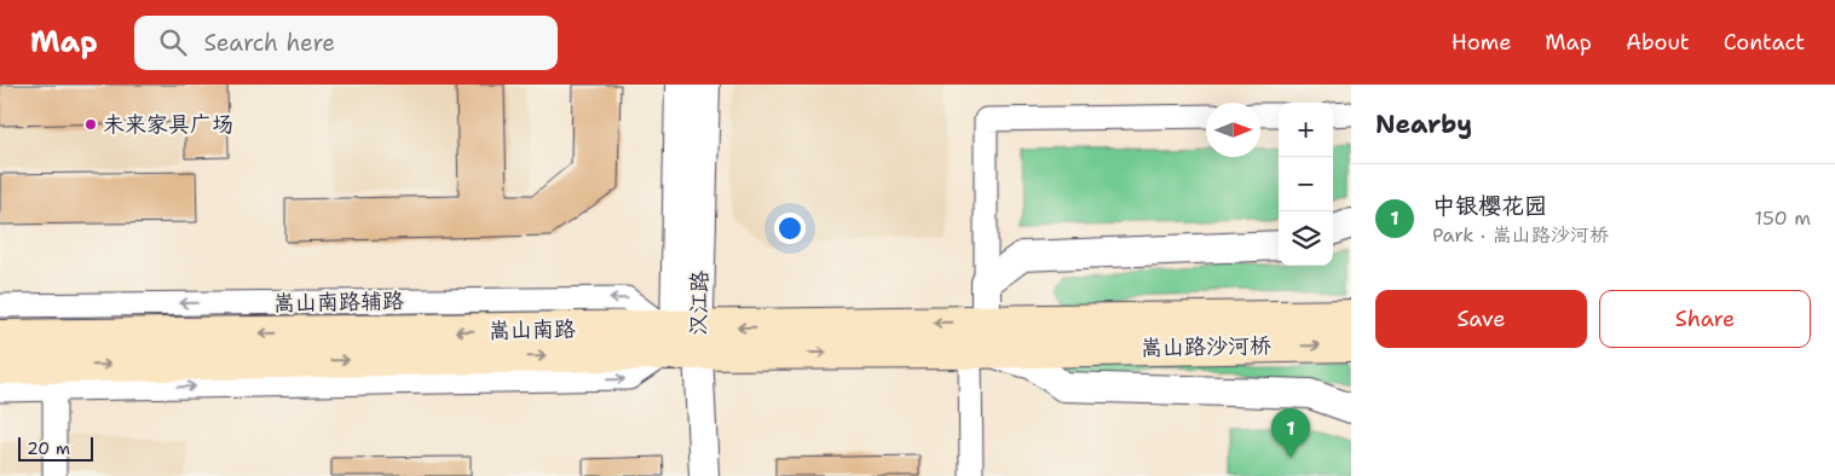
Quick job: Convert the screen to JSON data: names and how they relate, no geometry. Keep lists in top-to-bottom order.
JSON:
{
  "streets": {
    "main road": ["嵩山南路", "嵩山路沙河桥"],
    "street": ["嵩山南路辅路", "汉江路"]
  },
  "crossings": [
    ["嵩山南路辅路", "汉江路"],
    ["嵩山南路辅路", "嵩山南路"],
    ["汉江路", "嵩山南路"],
    ["嵩山南路", "嵩山路沙河桥"]
  ],
  "places": ["未来家具广场"],
  "scale_bar": "20 m",
  "north": "right",
  "page": {
    "header": "Map",
    "search": "Search here",
    "nav": [
      "Home",
      "Map",
      "About",
      "Contact"
    ],
    "heading": "Nearby",
    "map_buttons": ["+", "−"],
    "list": [
      {
        "mark": "1",
        "name": "中银樱花园",
        "note": "Park · 嵩山路沙河桥",
        "value": "150 m"
      }
    ],
    "buttons": ["Save", "Share"],
    "pins": "1",
    "scale": "20 m"
  }
}
